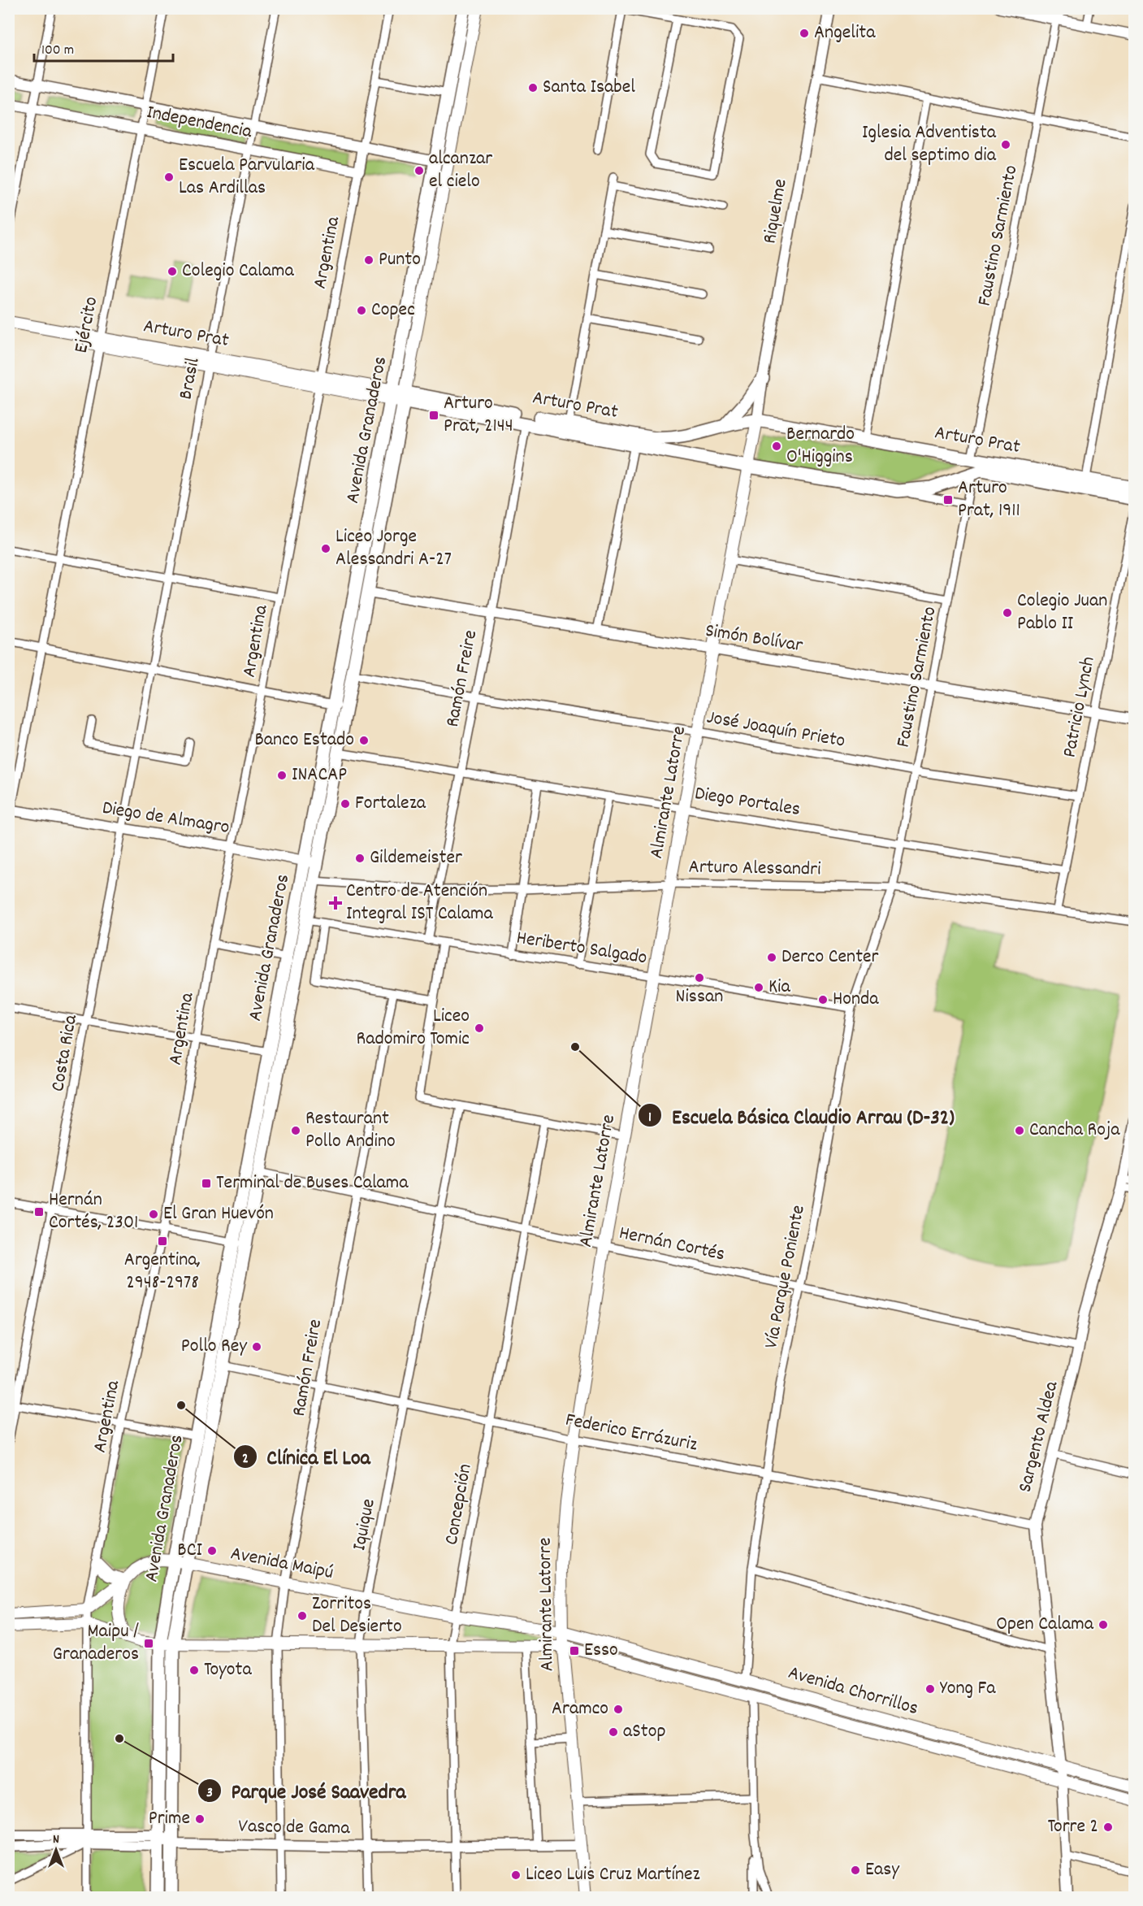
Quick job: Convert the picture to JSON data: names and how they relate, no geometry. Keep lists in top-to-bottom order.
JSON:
{
  "streets": {
    "main road": [
      "Arturo Prat",
      "Avenida Granaderos",
      "Almirante Latorre",
      "Avenida Maipú",
      "Avenida Chorrillos"
    ],
    "street": [
      "Independencia",
      "Riquelme",
      "Faustino Sarmiento",
      "Argentina",
      "Ejército",
      "Brasil",
      "Simón Bolívar",
      "Ramón Freire",
      "Patricio Lynch",
      "José Joaquín Prieto",
      "Diego Portales",
      "Diego de Almagro",
      "Arturo Alessandri",
      "Heriberto Salgado",
      "Costa Rica",
      "Hernán Cortés",
      "Vía Parque Poniente",
      "Federico Errázuriz",
      "Sargento Aldea",
      "Concepción",
      "Iquique",
      "Vasco de Gama"
    ]
  },
  "crossings": [
    ["Independencia", "Argentina"],
    ["Independencia", "Ejército"],
    ["Independencia", "Brasil"],
    ["Independencia", "Avenida Granaderos"],
    ["Riquelme", "Arturo Prat"],
    ["Riquelme", "Almirante Latorre"],
    ["Faustino Sarmiento", "Arturo Prat"],
    ["Faustino Sarmiento", "Simón Bolívar"],
    ["Faustino Sarmiento", "José Joaquín Prieto"],
    ["Faustino Sarmiento", "Diego Portales"],
    ["Faustino Sarmiento", "Arturo Alessandri"],
    ["Faustino Sarmiento", "Vía Parque Poniente"],
    ["Argentina", "Arturo Prat"],
    ["Argentina", "Diego de Almagro"],
    ["Argentina", "Avenida Maipú"],
    ["Ejército", "Arturo Prat"],
    ["Ejército", "Diego de Almagro"],
    ["Arturo Prat", "Brasil"],
    ["Arturo Prat", "Avenida Granaderos"],
    ["Arturo Prat", "Ramón Freire"],
    ["Arturo Prat", "Almirante Latorre"],
    ["Brasil", "Costa Rica"],
    ["Avenida Granaderos", "Simón Bolívar"],
    ["Avenida Granaderos", "José Joaquín Prieto"],
    ["Avenida Granaderos", "Diego Portales"],
    ["Avenida Granaderos", "Diego de Almagro"],
    ["Avenida Granaderos", "Arturo Alessandri"],
    ["Avenida Granaderos", "Heriberto Salgado"],
    ["Avenida Granaderos", "Hernán Cortés"],
    ["Avenida Granaderos", "Federico Errázuriz"],
    ["Avenida Granaderos", "Avenida Maipú"],
    ["Avenida Granaderos", "Vasco de Gama"],
    ["Simón Bolívar", "Ramón Freire"],
    ["Simón Bolívar", "Patricio Lynch"],
    ["Simón Bolívar", "Almirante Latorre"],
    ["Ramón Freire", "José Joaquín Prieto"],
    ["Ramón Freire", "Diego Portales"],
    ["Ramón Freire", "Arturo Alessandri"],
    ["Ramón Freire", "Heriberto Salgado"],
    ["Ramón Freire", "Hernán Cortés"],
    ["Ramón Freire", "Federico Errázuriz"],
    ["Ramón Freire", "Avenida Maipú"],
    ["Ramón Freire", "Vasco de Gama"],
    ["Patricio Lynch", "José Joaquín Prieto"],
    ["Patricio Lynch", "Diego Portales"],
    ["Patricio Lynch", "Arturo Alessandri"],
    ["José Joaquín Prieto", "Almirante Latorre"],
    ["Almirante Latorre", "Diego Portales"],
    ["Almirante Latorre", "Arturo Alessandri"],
    ["Almirante Latorre", "Heriberto Salgado"],
    ["Almirante Latorre", "Hernán Cortés"],
    ["Almirante Latorre", "Federico Errázuriz"],
    ["Almirante Latorre", "Avenida Maipú"],
    ["Almirante Latorre", "Avenida Chorrillos"],
    ["Almirante Latorre", "Vasco de Gama"],
    ["Diego de Almagro", "Costa Rica"],
    ["Arturo Alessandri", "Vía Parque Poniente"],
    ["Heriberto Salgado", "Vía Parque Poniente"],
    ["Hernán Cortés", "Vía Parque Poniente"],
    ["Hernán Cortés", "Sargento Aldea"],
    ["Hernán Cortés", "Concepción"],
    ["Hernán Cortés", "Iquique"],
    ["Vía Parque Poniente", "Federico Errázuriz"],
    ["Vía Parque Poniente", "Avenida Chorrillos"],
    ["Federico Errázuriz", "Sargento Aldea"],
    ["Federico Errázuriz", "Concepción"],
    ["Federico Errázuriz", "Iquique"],
    ["Sargento Aldea", "Avenida Chorrillos"],
    ["Concepción", "Avenida Maipú"],
    ["Concepción", "Vasco de Gama"],
    ["Iquique", "Avenida Maipú"],
    ["Iquique", "Vasco de Gama"],
    ["Avenida Maipú", "Avenida Chorrillos"]
  ],
  "places": {
    "other": [
      "Angelita",
      "Santa Isabel",
      "Iglesia Adventista del septimo dia",
      "alcanzar el cielo",
      "Escuela Parvularia Las Ardillas",
      "Punto",
      "Colegio Calama",
      "Copec",
      "Bernardo O'Higgins",
      "Liceo Jorge Alessandri A-27",
      "Colegio Juan Pablo II",
      "Banco Estado",
      "INACAP",
      "Fortaleza",
      "Gildemeister",
      "Derco Center",
      "Nissan",
      "Kia",
      "Honda",
      "Liceo Radomiro Tomic",
      "Escuela Básica Claudio Arrau (D-32)",
      "Restaurant Pollo Andino",
      "Cancha Roja",
      "El Gran Huevón",
      "Pollo Rey",
      "Clínica El Loa",
      "BCI",
      "Zorritos Del Desierto",
      "Open Calama",
      "Toyota",
      "Yong Fa",
      "Aramco",
      "aStop",
      "Parque José Saavedra",
      "Prime",
      "Torre 2",
      "Easy",
      "Liceo Luis Cruz Martínez"
    ],
    "transit": [
      "Arturo Prat, 2144",
      "Arturo Prat, 1911",
      "Terminal de Buses Calama",
      "Hernán Cortés, 2301",
      "Argentina, 2948-2978",
      "Maipu / Granaderos",
      "Esso"
    ],
    "health": ["Centro de Atención Integral IST Calama"]
  },
  "scale_bar": "100 m",
  "north": "top"
}
